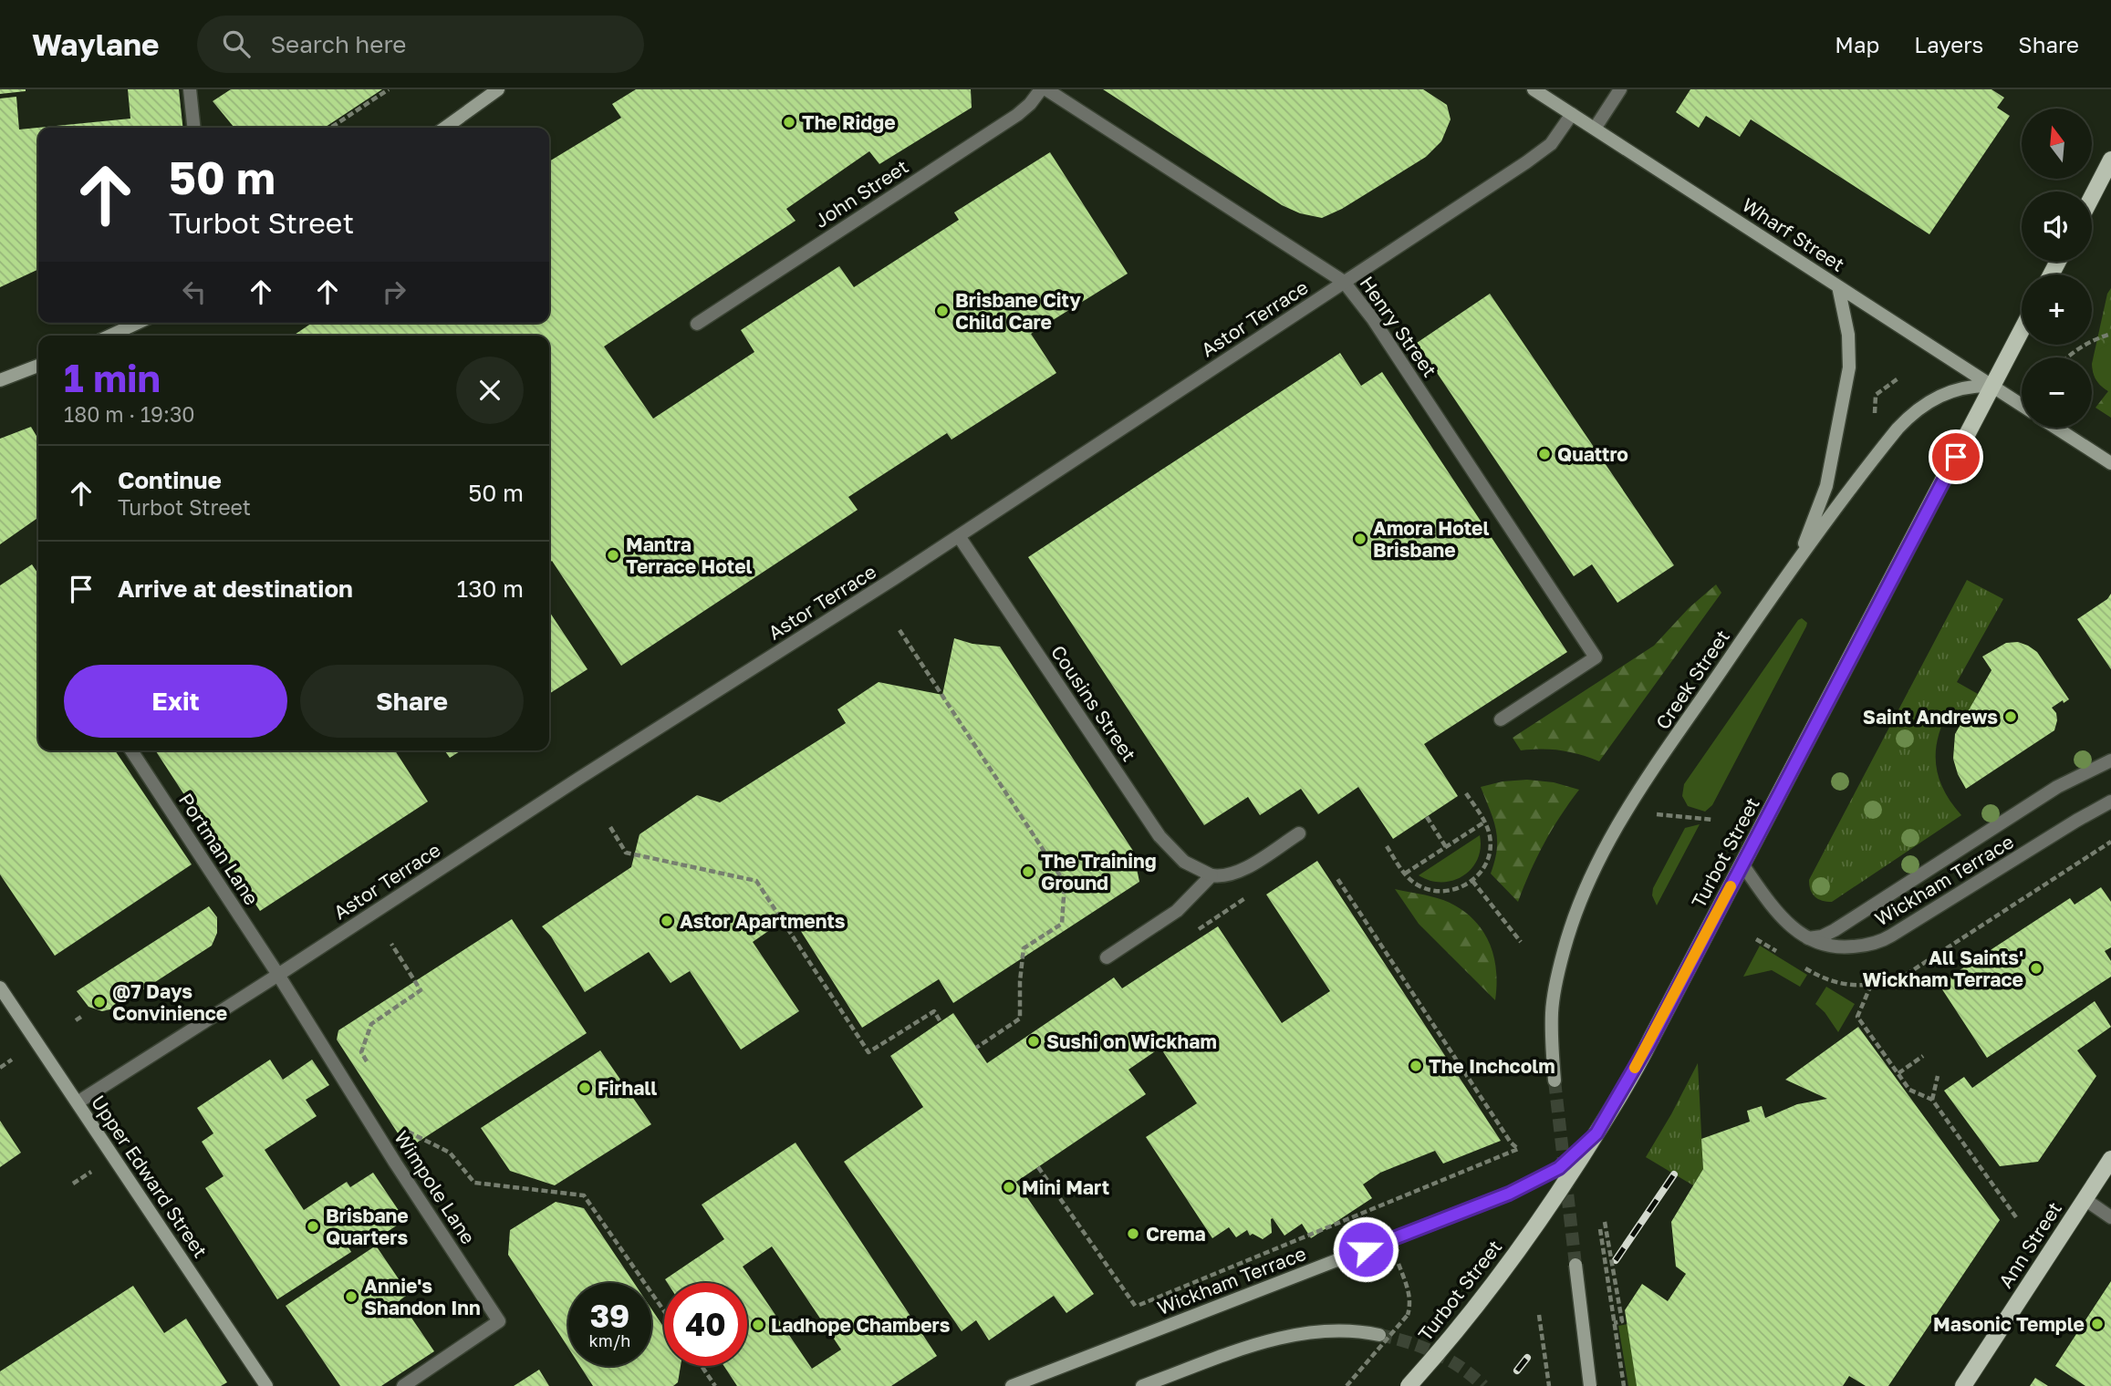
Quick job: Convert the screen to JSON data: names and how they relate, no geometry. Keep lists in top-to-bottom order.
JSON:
{
  "streets": {
    "main road": [
      "Wharf Street",
      "Creek Street",
      "Turbot Street",
      "Wickham Terrace",
      "Upper Edward Street",
      "Ann Street"
    ],
    "street": [
      "John Street",
      "Astor Terrace",
      "Henry Street",
      "Cousins Street",
      "Portman Lane",
      "Wimpole Lane"
    ]
  },
  "crossings": [
    ["Wharf Street", "Astor Terrace"],
    ["Wharf Street", "Creek Street"],
    ["Wharf Street", "Turbot Street"],
    ["Astor Terrace", "Henry Street"],
    ["Astor Terrace", "Cousins Street"],
    ["Astor Terrace", "Portman Lane"],
    ["Astor Terrace", "Upper Edward Street"],
    ["Astor Terrace", "Wimpole Lane"],
    ["Creek Street", "Turbot Street"],
    ["Portman Lane", "Wimpole Lane"],
    ["Turbot Street", "Wickham Terrace"]
  ],
  "places": [
    "The Ridge",
    "Brisbane City Child Care",
    "Quattro",
    "Amora Hotel Brisbane",
    "Mantra Terrace Hotel",
    "Saint Andrews",
    "The Training Ground",
    "Astor Apartments",
    "All Saints' Wickham Terrace",
    "@7 Days Convinience",
    "Sushi on Wickham",
    "The Inchcolm",
    "Firhall",
    "Mini Mart",
    "Brisbane Quarters",
    "Crema",
    "Annie's Shandon Inn",
    "Masonic Temple",
    "Ladhope Chambers"
  ],
  "north": "top",
  "page": {
    "header": "Waylane",
    "search": "Search here",
    "nav": ["Map", "Layers", "Share"],
    "map_buttons": ["+", "−"],
    "turn": ["50 m", "Turbot Street"],
    "heading": ["1 min", "180 m · 19:30"],
    "list": [
      {
        "name": "Continue",
        "note": "Turbot Street",
        "value": "50 m"
      },
      {
        "name": "Arrive at destination",
        "value": "130 m"
      }
    ],
    "buttons": ["Exit", "Share"],
    "speed": "39 km/h",
    "limit": "40"
  }
}
